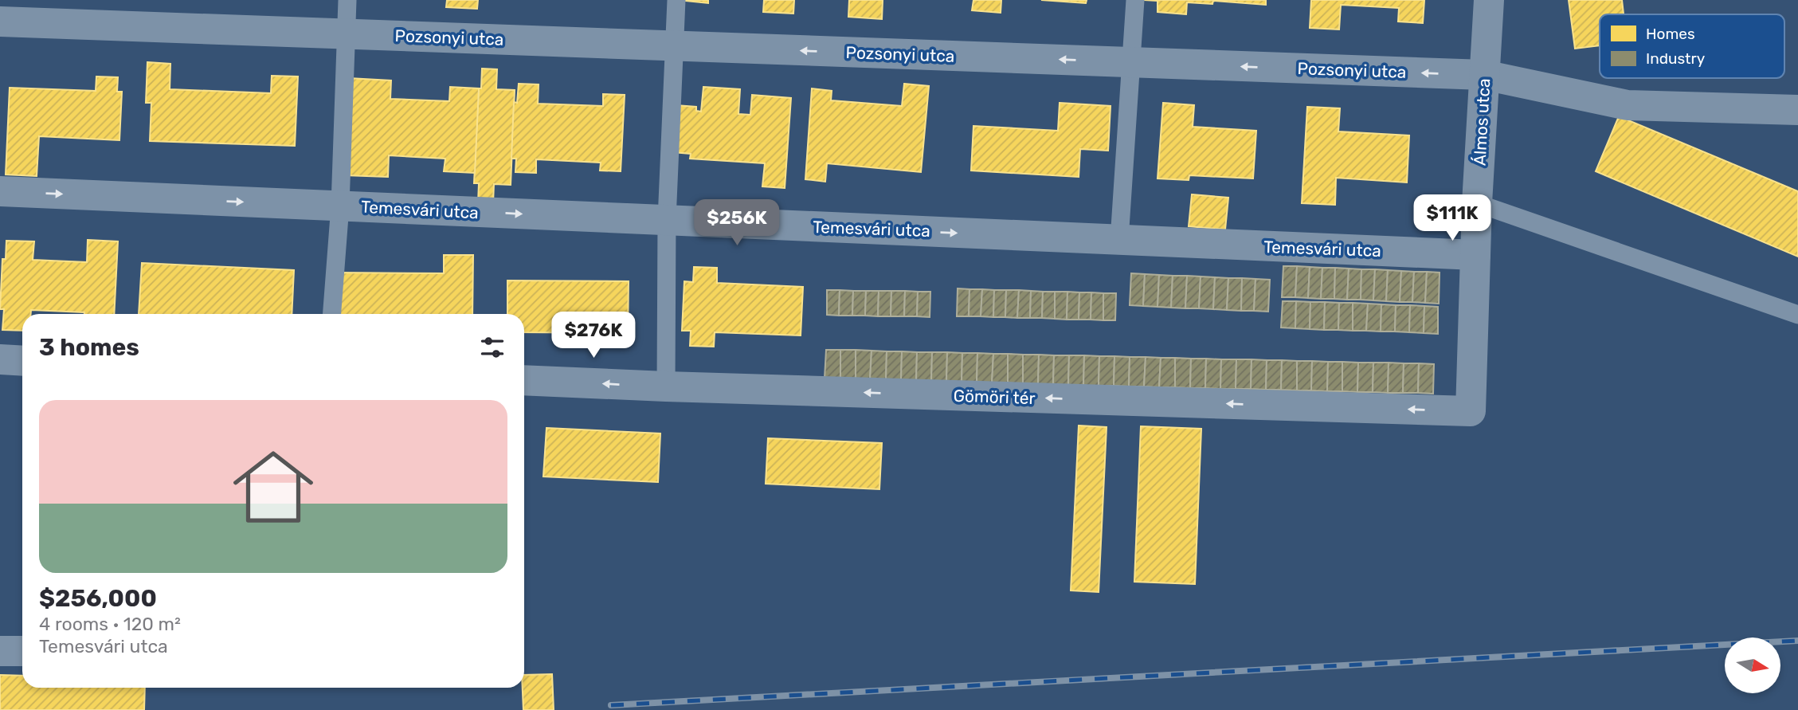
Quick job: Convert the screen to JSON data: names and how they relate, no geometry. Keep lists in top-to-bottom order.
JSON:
{
  "streets": {
    "street": [
      "Pozsonyi utca",
      "Álmos utca",
      "Temesvári utca",
      "Gömöri tér"
    ]
  },
  "crossings": [
    ["Pozsonyi utca", "Álmos utca"],
    ["Álmos utca", "Temesvári utca"],
    ["Álmos utca", "Gömöri tér"]
  ],
  "one_way": ["Pozsonyi utca", "Temesvári utca", "Gömöri tér"],
  "legend": ["Homes", "Industry"],
  "north": "right",
  "page": {
    "price": ["$111K", "$256K", "$276K"],
    "heading": "3 homes",
    "list": [
      {
        "name": "$256,000",
        "note": "4 rooms · 120 m² · Temesvári utca"
      }
    ]
  }
}
